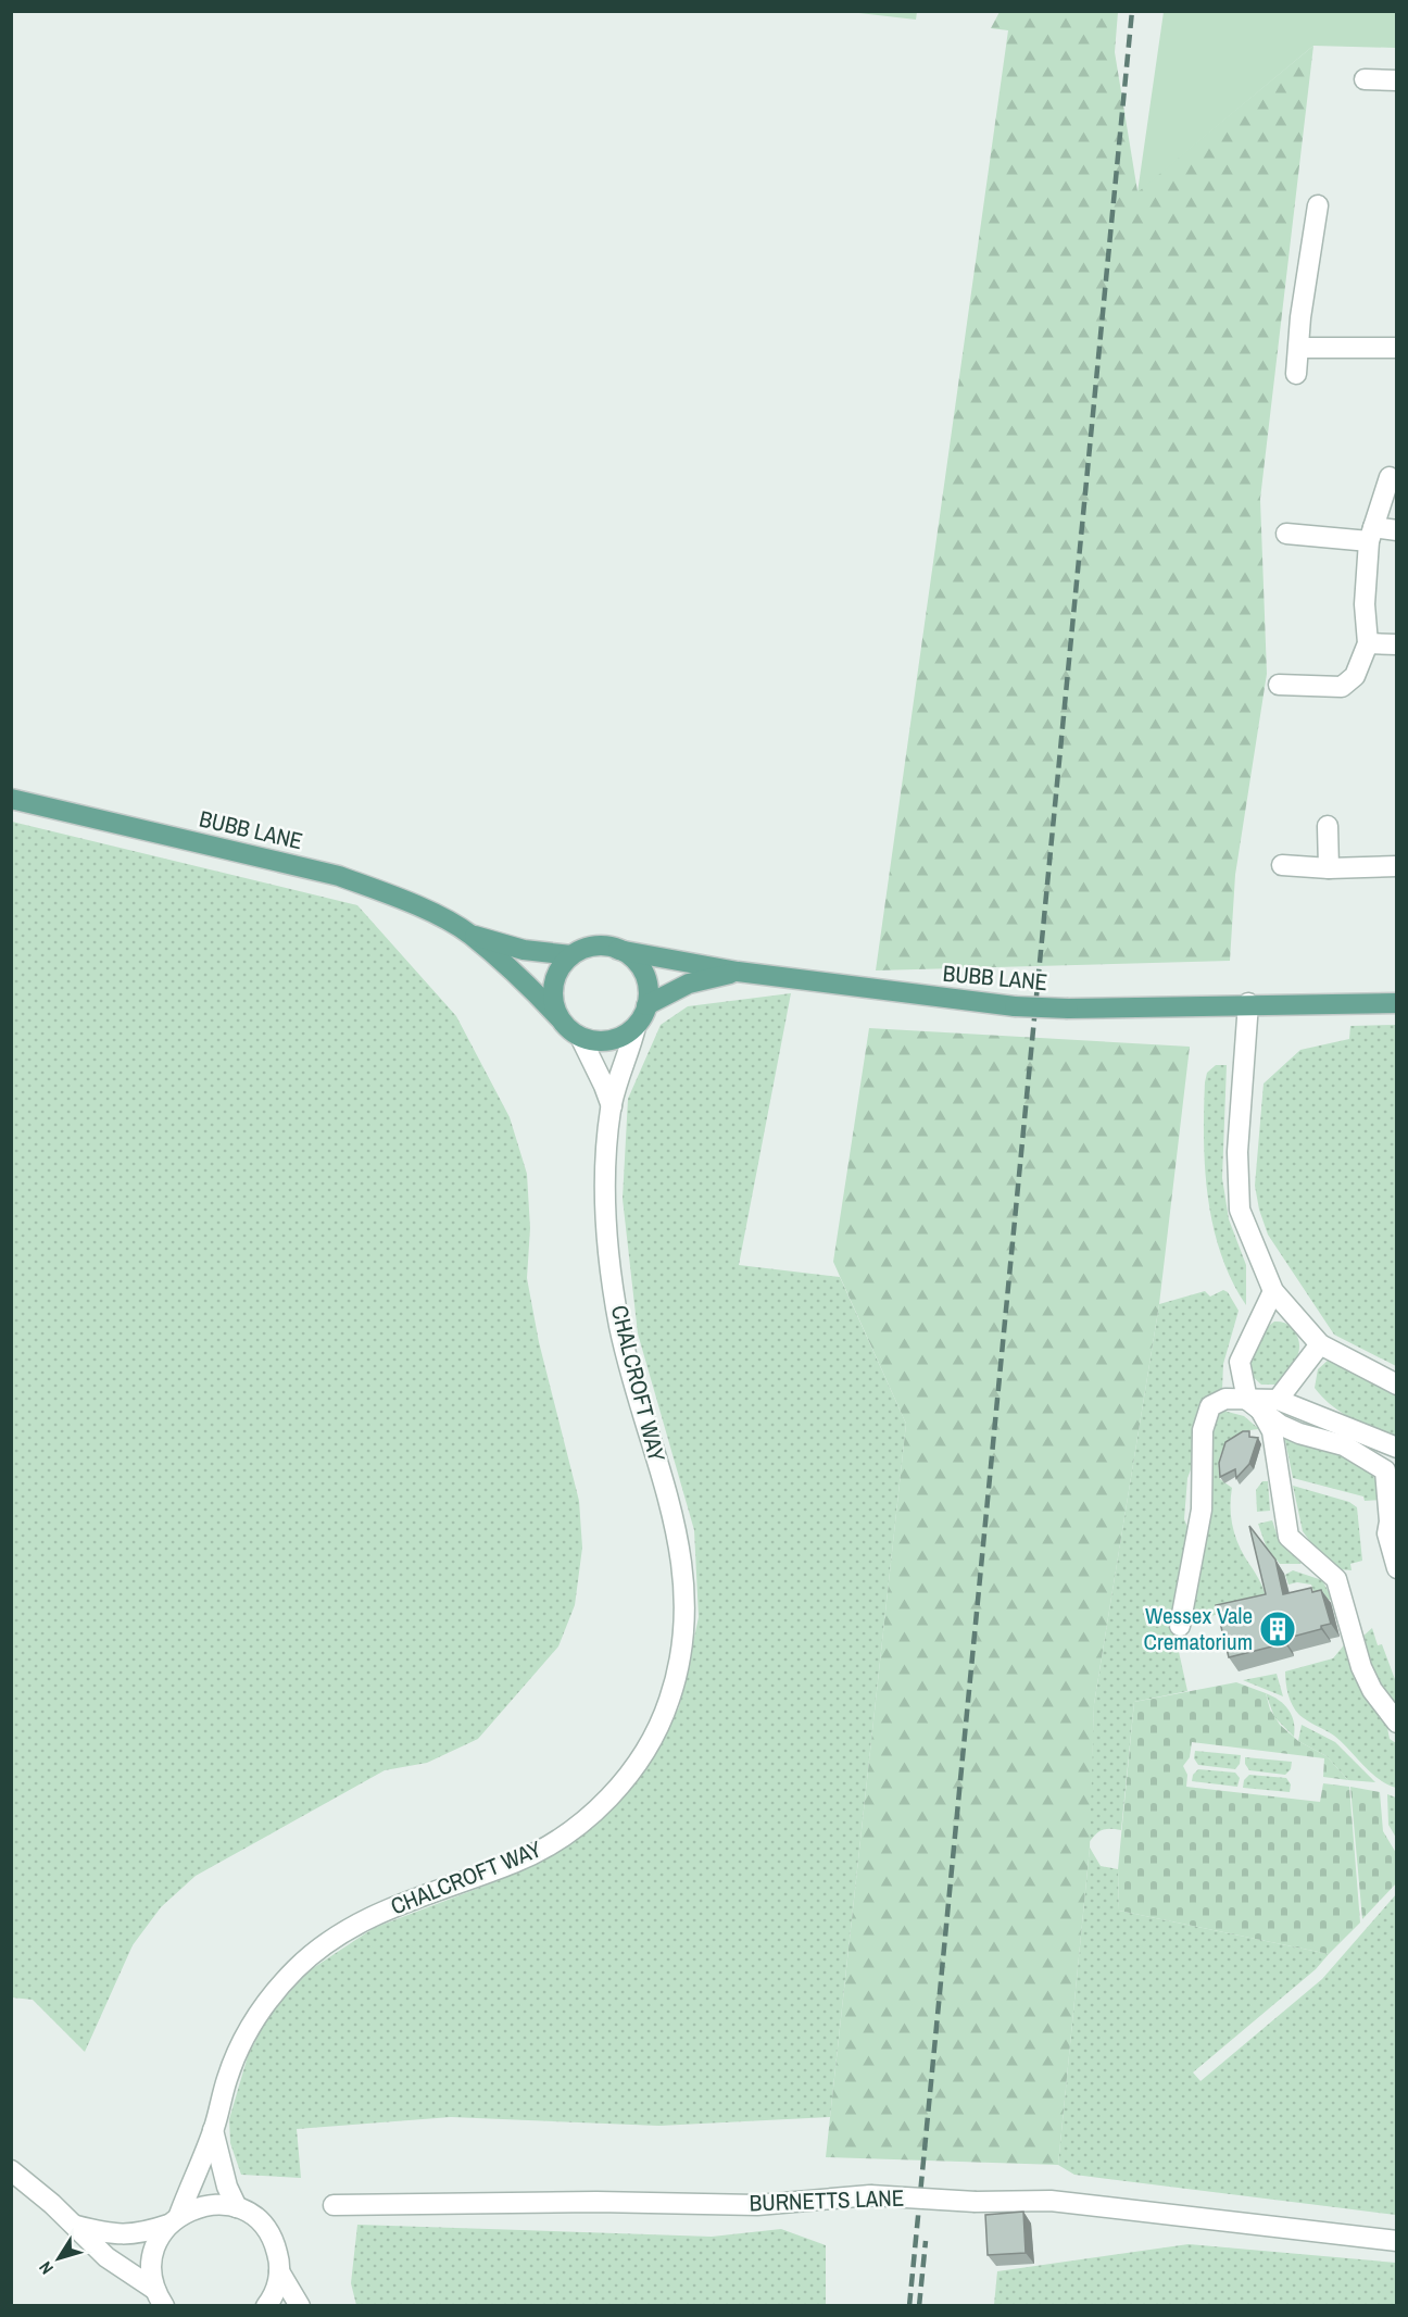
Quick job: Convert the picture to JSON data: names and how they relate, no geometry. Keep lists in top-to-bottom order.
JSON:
{
  "streets": {
    "main road": ["BUBB LANE"],
    "street": ["CHALCROFT WAY", "BURNETTS LANE"]
  },
  "crossings": [
    ["BUBB LANE", "CHALCROFT WAY"]
  ],
  "places": {
    "building": ["Wessex Vale Crematorium"]
  },
  "north": "bottom left"
}
